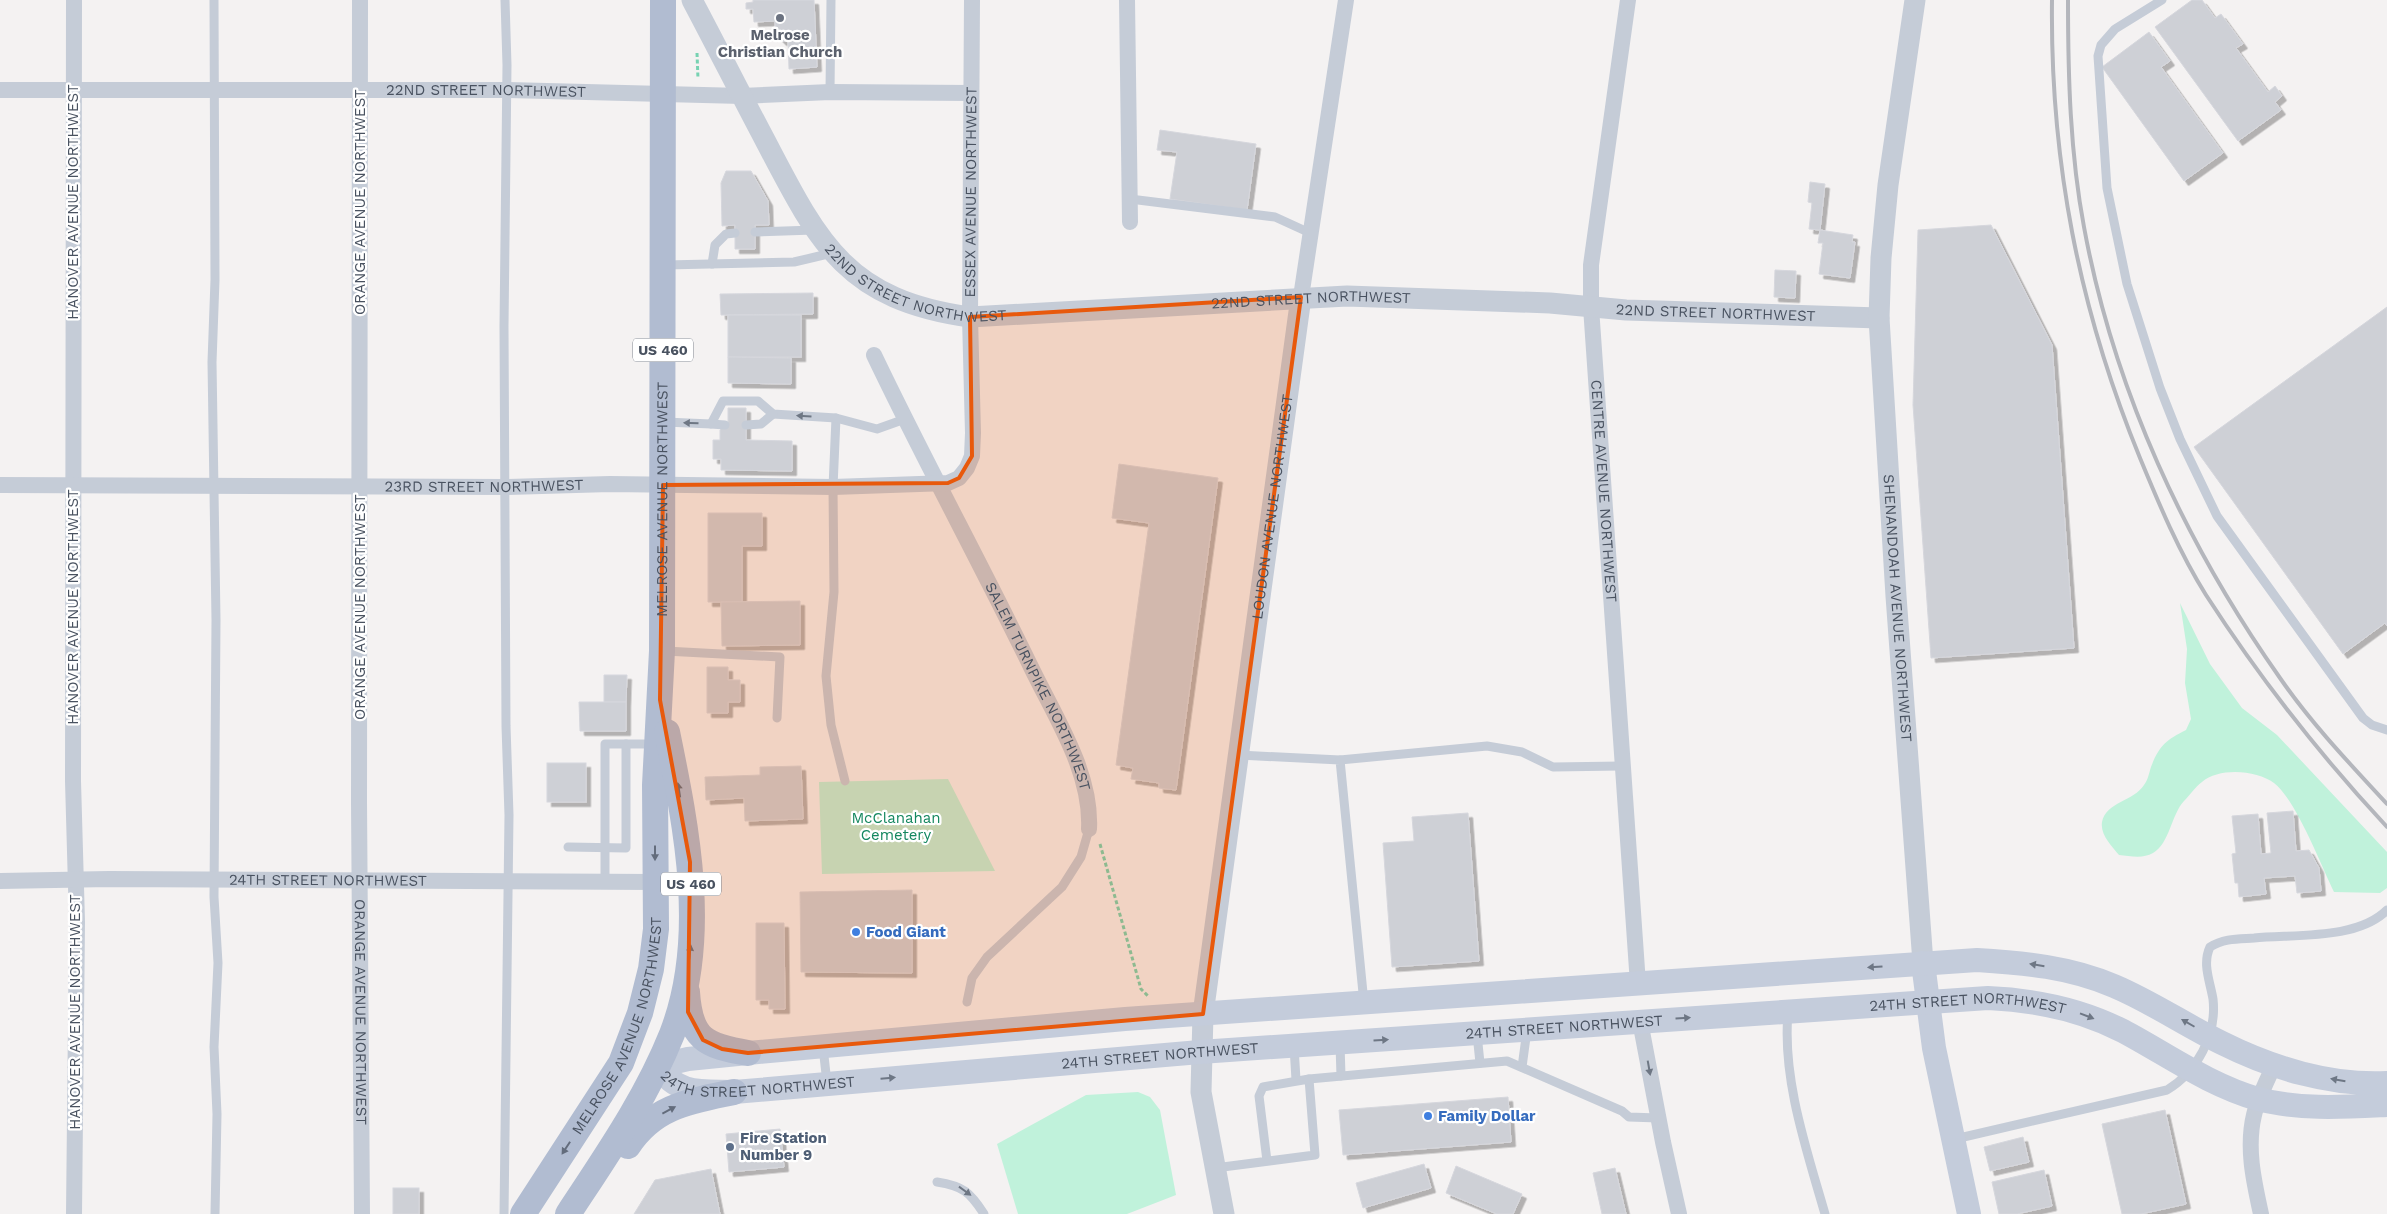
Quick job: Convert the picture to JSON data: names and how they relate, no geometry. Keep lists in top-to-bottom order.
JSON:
{
  "streets": {
    "main road": [
      "US 460",
      "MELROSE AVENUE NORTHWEST",
      "SHENANDOAH AVENUE NORTHWEST",
      "24TH STREET NORTHWEST"
    ],
    "street": [
      "22ND STREET NORTHWEST",
      "ESSEX AVENUE NORTHWEST",
      "HANOVER AVENUE NORTHWEST",
      "ORANGE AVENUE NORTHWEST",
      "23RD STREET NORTHWEST",
      "CENTRE AVENUE NORTHWEST",
      "LOUDON AVENUE NORTHWEST",
      "SALEM TURNPIKE NORTHWEST"
    ]
  },
  "crossings": [
    ["22ND STREET NORTHWEST", "ESSEX AVENUE NORTHWEST"],
    ["22ND STREET NORTHWEST", "HANOVER AVENUE NORTHWEST"],
    ["22ND STREET NORTHWEST", "ORANGE AVENUE NORTHWEST"],
    ["22ND STREET NORTHWEST", "CENTRE AVENUE NORTHWEST"],
    ["22ND STREET NORTHWEST", "MELROSE AVENUE NORTHWEST"],
    ["22ND STREET NORTHWEST", "LOUDON AVENUE NORTHWEST"],
    ["22ND STREET NORTHWEST", "SHENANDOAH AVENUE NORTHWEST"],
    ["ESSEX AVENUE NORTHWEST", "23RD STREET NORTHWEST"],
    ["ESSEX AVENUE NORTHWEST", "SALEM TURNPIKE NORTHWEST"],
    ["HANOVER AVENUE NORTHWEST", "23RD STREET NORTHWEST"],
    ["HANOVER AVENUE NORTHWEST", "24TH STREET NORTHWEST"],
    ["ORANGE AVENUE NORTHWEST", "23RD STREET NORTHWEST"],
    ["ORANGE AVENUE NORTHWEST", "24TH STREET NORTHWEST"],
    ["23RD STREET NORTHWEST", "MELROSE AVENUE NORTHWEST"],
    ["23RD STREET NORTHWEST", "SALEM TURNPIKE NORTHWEST"],
    ["CENTRE AVENUE NORTHWEST", "24TH STREET NORTHWEST"],
    ["MELROSE AVENUE NORTHWEST", "24TH STREET NORTHWEST"],
    ["LOUDON AVENUE NORTHWEST", "24TH STREET NORTHWEST"],
    ["SHENANDOAH AVENUE NORTHWEST", "24TH STREET NORTHWEST"]
  ],
  "parks": ["McClanahan Cemetery"],
  "places": [
    "Melrose Christian Church",
    "Food Giant",
    "Family Dollar",
    "Fire Station Number 9"
  ]
}
